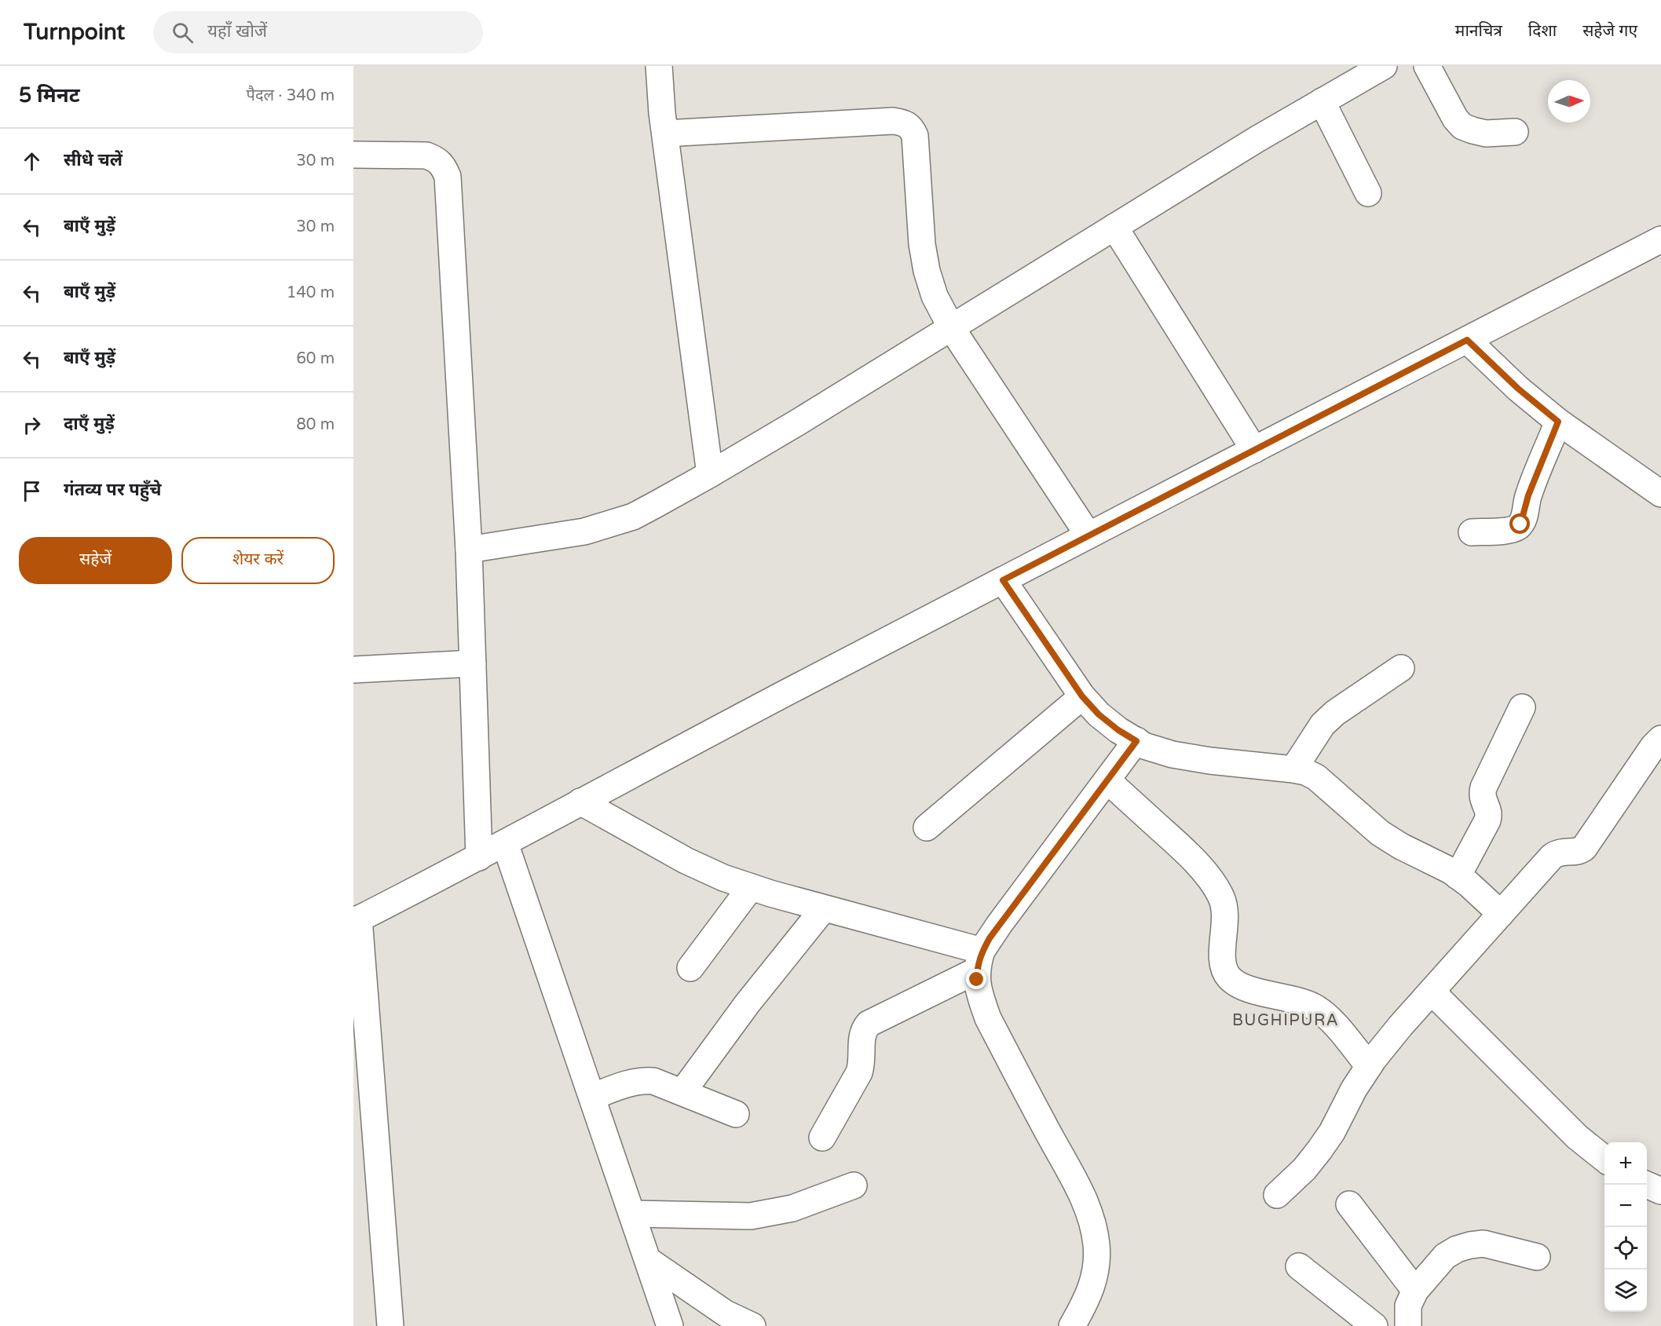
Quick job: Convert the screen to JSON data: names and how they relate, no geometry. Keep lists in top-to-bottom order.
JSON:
{
  "districts": ["BUGHIPURA"],
  "north": "right",
  "page": {
    "header": "Turnpoint",
    "search": "यहाँ खोजें",
    "nav": ["मानचित्र", "दिशा", "सहेजे गए"],
    "heading": ["5 मिनट", "पैदल · 340 m"],
    "list": [
      ["सीधे चलें", "30 m"],
      ["बाएँ मुड़ें", "30 m"],
      ["बाएँ मुड़ें", "140 m"],
      ["बाएँ मुड़ें", "60 m"],
      ["दाएँ मुड़ें", "80 m"],
      "गंतव्य पर पहुँचे"
    ],
    "buttons": ["सहेजें", "शेयर करें"],
    "map_buttons": ["+", "−"]
  }
}
